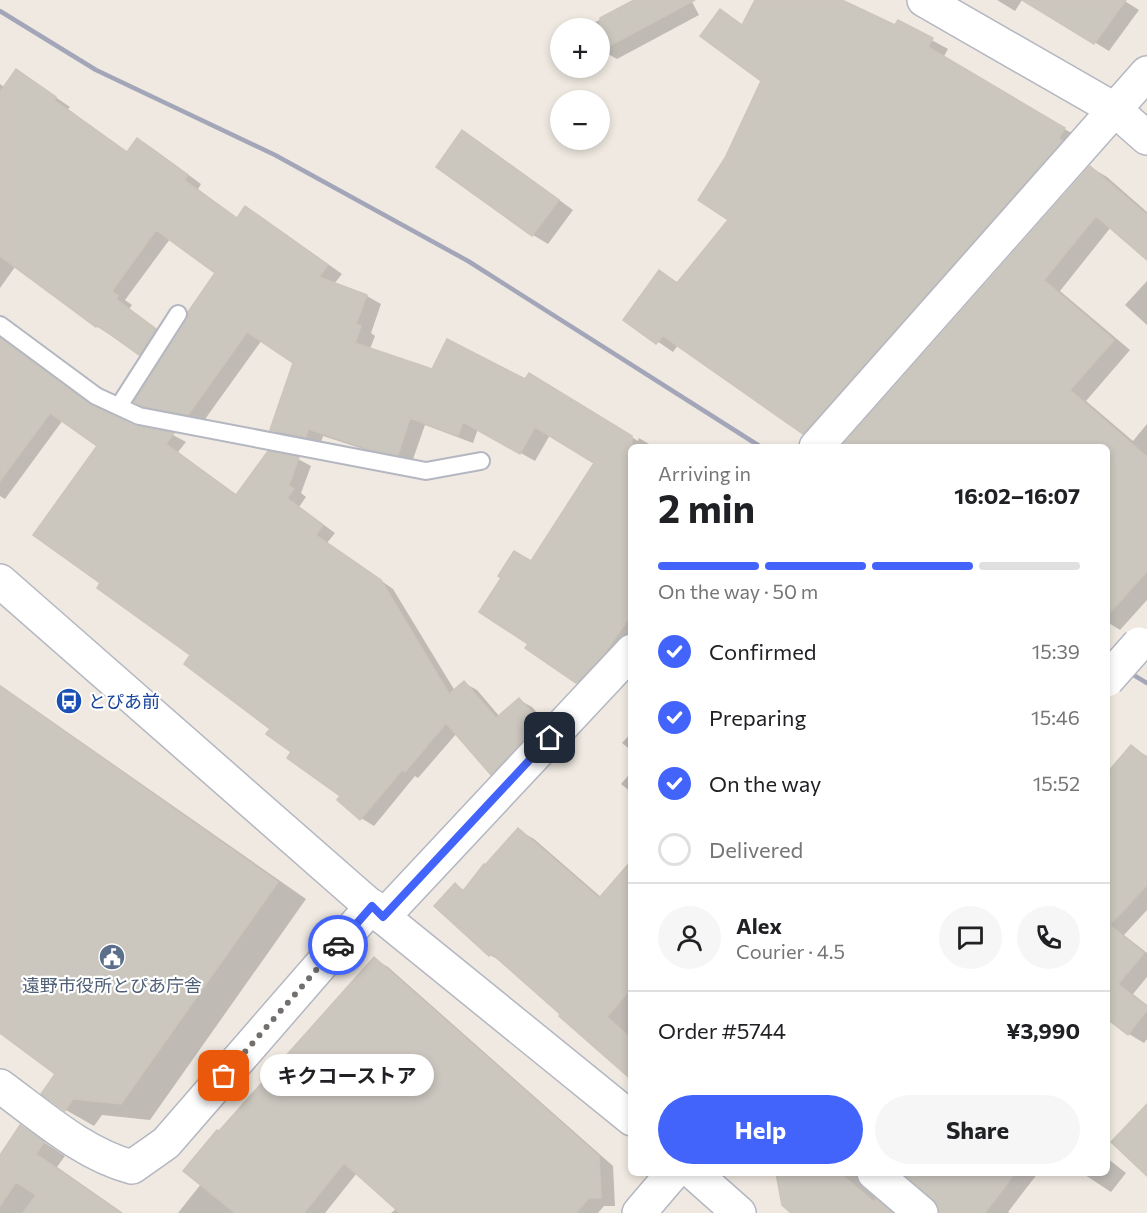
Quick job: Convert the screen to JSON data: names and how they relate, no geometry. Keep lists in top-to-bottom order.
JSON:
{
  "places": {
    "bus stop": ["とぴあ前"],
    "public building": ["遠野市役所とぴあ庁舎"],
    "other": ["キクコーストア"]
  },
  "page": {
    "map_buttons": ["+", "−"],
    "heading": ["2 min", "Arriving in", "16:02–16:07"],
    "panel": [
      "Alex",
      "Courier · 4.5",
      "Order #5744",
      "¥3,990"
    ],
    "bar": "On the way · 50 m",
    "list": [
      ["Confirmed", "15:39"],
      ["Preparing", "15:46"],
      ["On the way", "15:52"],
      "Delivered"
    ],
    "bubble": "キクコーストア",
    "buttons": ["Help", "Share"]
  }
}
